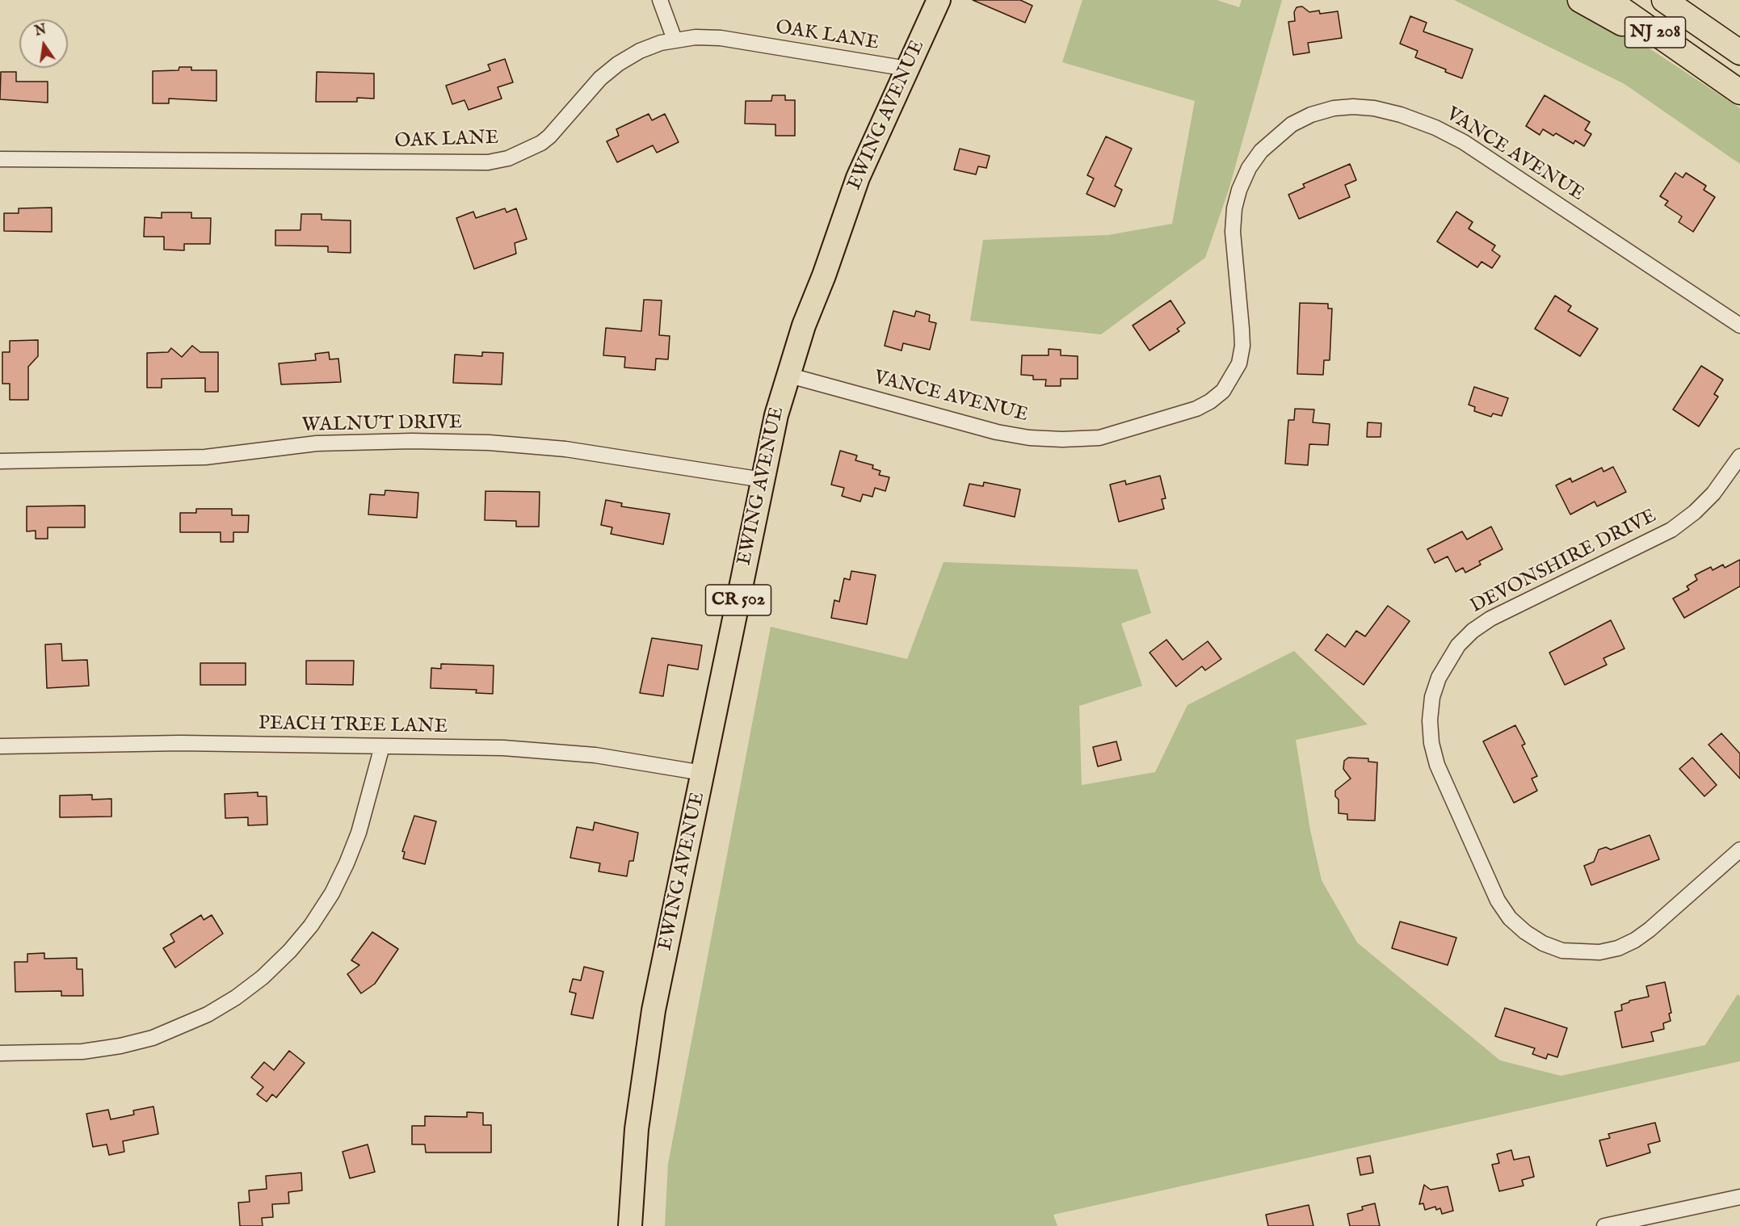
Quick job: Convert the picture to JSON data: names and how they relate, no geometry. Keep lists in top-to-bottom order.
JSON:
{
  "streets": {
    "highway": ["NJ 208"],
    "main road": ["EWING AVENUE", "CR 502"],
    "street": [
      "OAK LANE",
      "VANCE AVENUE",
      "WALNUT DRIVE",
      "DEVONSHIRE DRIVE",
      "PEACH TREE LANE"
    ]
  },
  "crossings": [
    ["OAK LANE", "EWING AVENUE"],
    ["EWING AVENUE", "VANCE AVENUE"],
    ["EWING AVENUE", "WALNUT DRIVE"],
    ["EWING AVENUE", "PEACH TREE LANE"]
  ],
  "north": "top"
}
